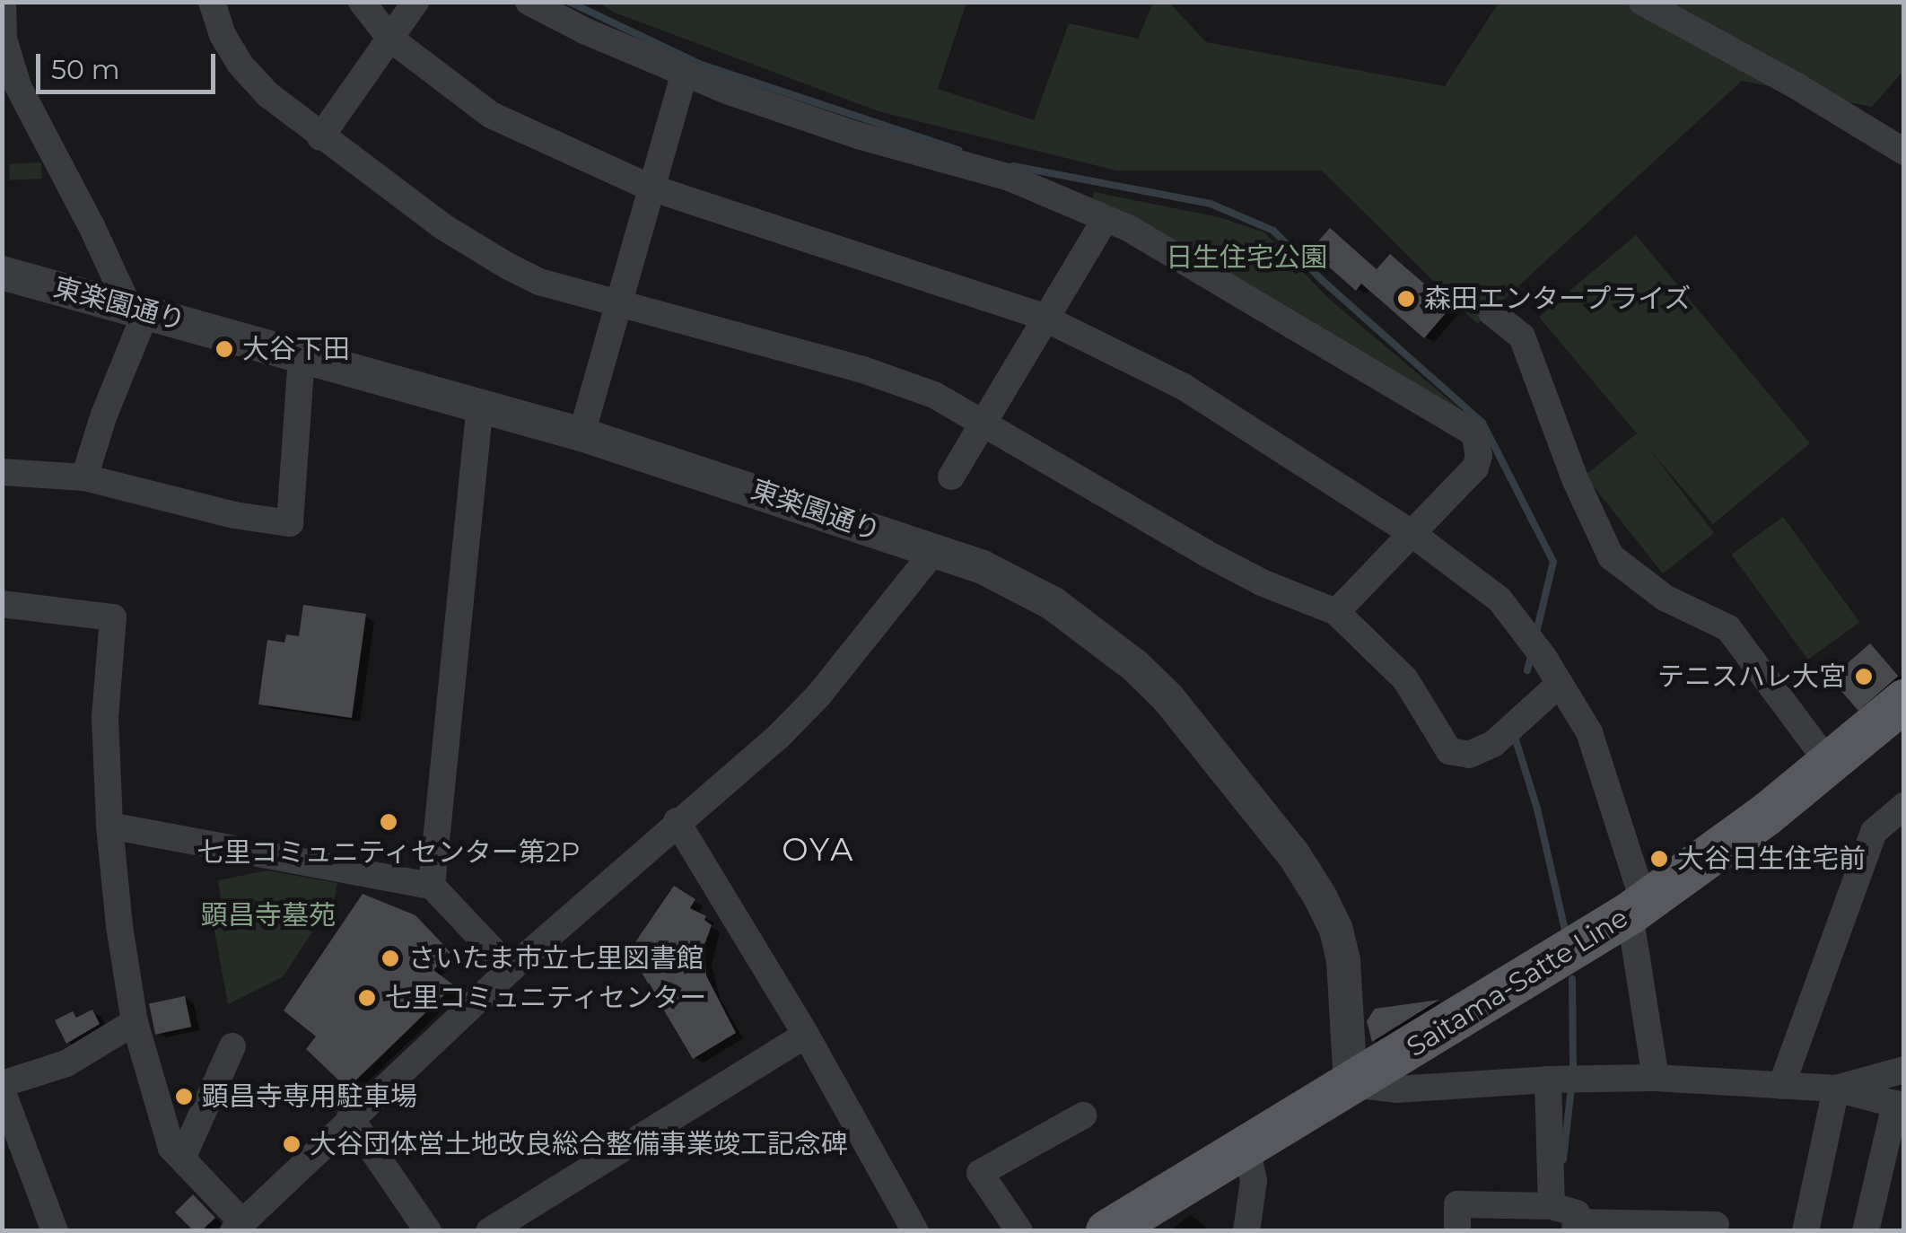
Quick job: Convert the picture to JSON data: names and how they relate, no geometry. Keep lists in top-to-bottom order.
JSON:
{
  "streets": {
    "main road": ["Saitama-Satte Line"],
    "street": ["東楽園通り"]
  },
  "crossings": [
    ["東楽園通り", "Saitama-Satte Line"]
  ],
  "districts": ["OYA"],
  "parks": ["日生住宅公園", "顕昌寺墓苑"],
  "places": [
    "森田エンタープライズ",
    "大谷下田",
    "テニスハレ大宮",
    "七里コミュニティセンター第2P",
    "大谷日生住宅前",
    "さいたま市立七里図書館",
    "七里コミュニティセンター",
    "顕昌寺専用駐車場",
    "大谷団体営土地改良総合整備事業竣工記念碑"
  ],
  "scale_bar": "50 m"
}
